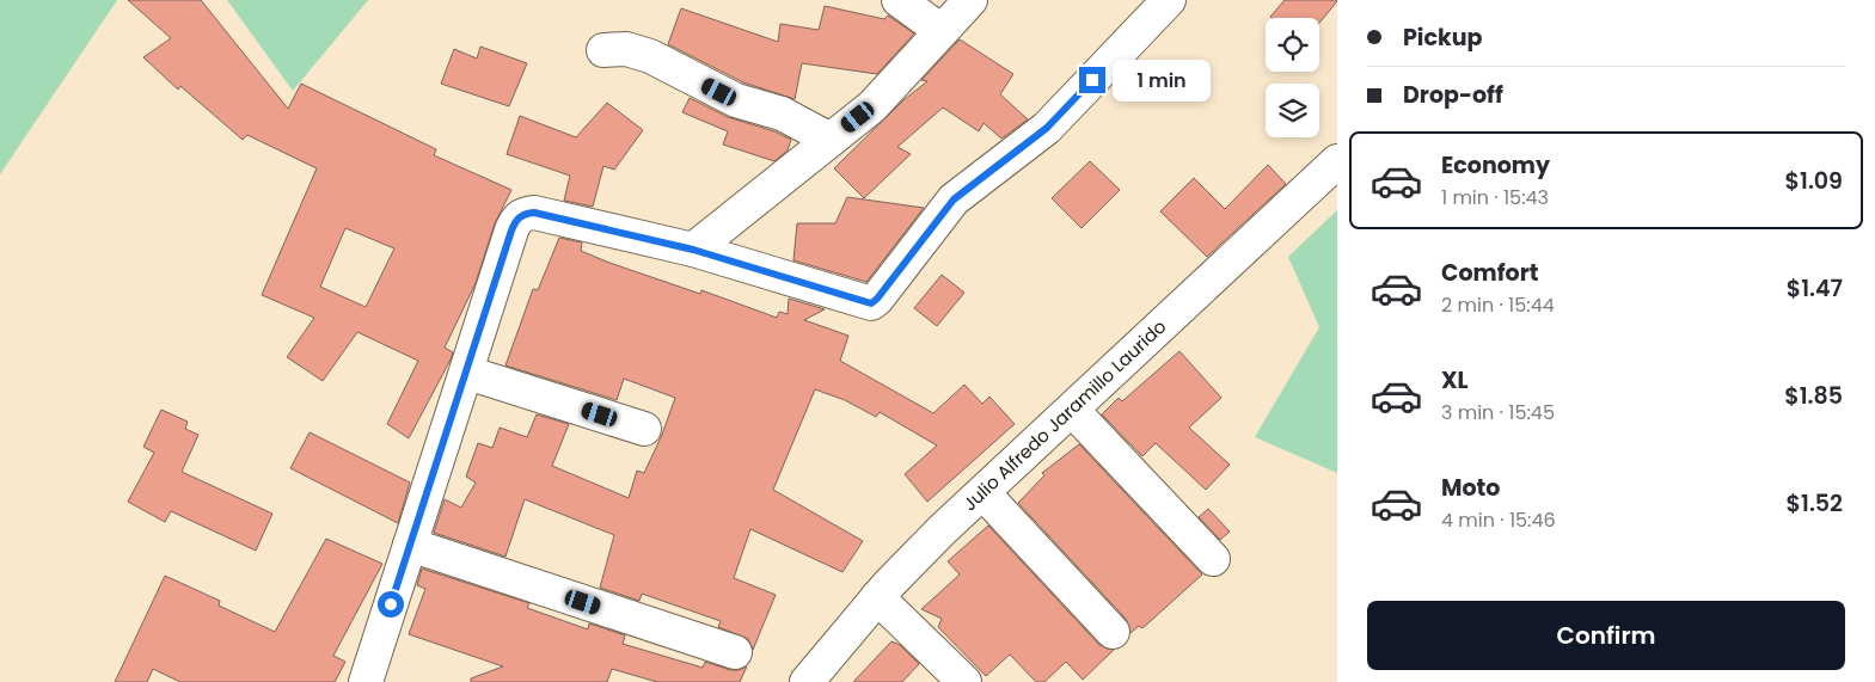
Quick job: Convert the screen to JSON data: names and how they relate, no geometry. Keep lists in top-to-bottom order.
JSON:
{
  "streets": {
    "street": ["Julio Alfredo Jaramillo Laurido"]
  },
  "page": {
    "banner": ["Pickup", "Drop-off"],
    "bubble": "1 min",
    "list": [
      {
        "name": "Economy",
        "note": "1 min · 15:43",
        "value": "$1.09"
      },
      {
        "name": "Comfort",
        "note": "2 min · 15:44",
        "value": "$1.47"
      },
      {
        "name": "XL",
        "note": "3 min · 15:45",
        "value": "$1.85"
      },
      {
        "name": "Moto",
        "note": "4 min · 15:46",
        "value": "$1.52"
      }
    ],
    "buttons": "Confirm"
  }
}
